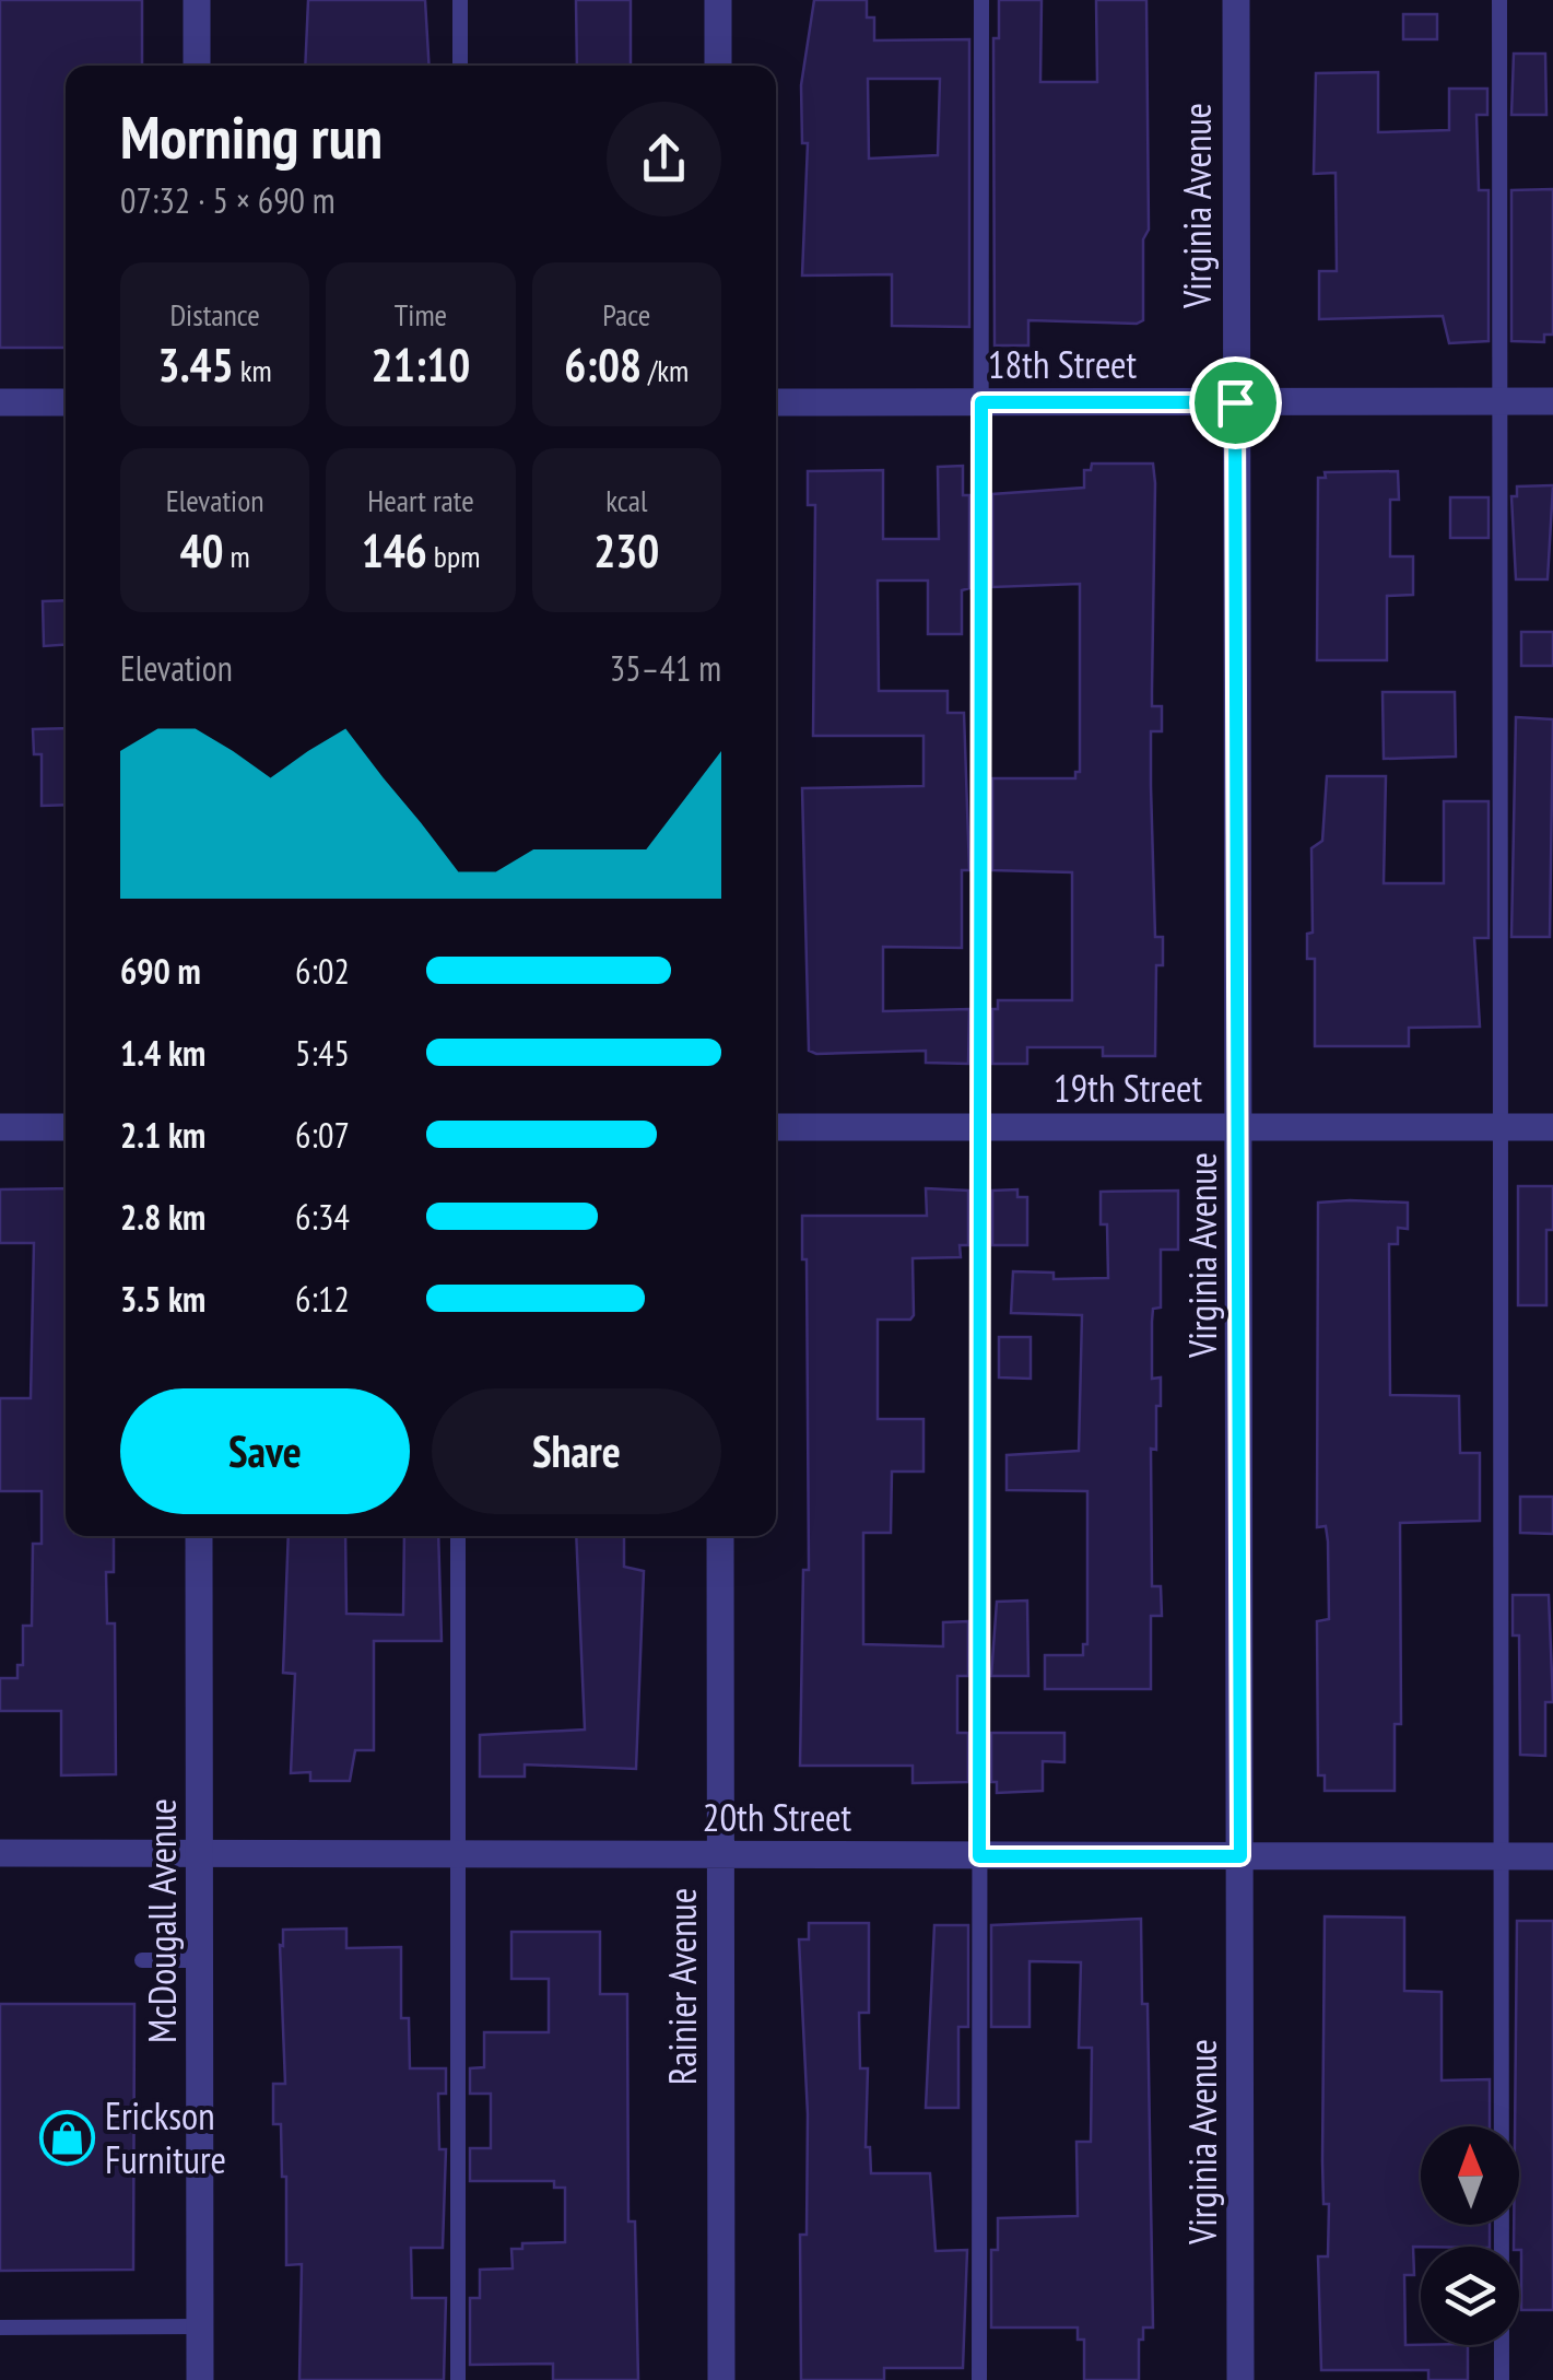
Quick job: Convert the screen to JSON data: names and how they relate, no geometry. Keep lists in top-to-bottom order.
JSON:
{
  "streets": {
    "street": [
      "Virginia Avenue",
      "18th Street",
      "19th Street",
      "20th Street",
      "McDougall Avenue",
      "Rainier Avenue"
    ]
  },
  "crossings": [
    ["Virginia Avenue", "18th Street"],
    ["Virginia Avenue", "19th Street"],
    ["Virginia Avenue", "20th Street"],
    ["20th Street", "McDougall Avenue"],
    ["20th Street", "Rainier Avenue"]
  ],
  "places": {
    "shop": ["Erickson Furniture"]
  },
  "north": "top",
  "page": {
    "heading": ["Morning run", "07:32 · 5 × 690 m"],
    "stats": [
      ["Distance", "3.45 km"],
      ["Time", "21:10"],
      ["Pace", "6:08 /km"],
      ["Elevation", "40 m"],
      ["Heart rate", "146 bpm"],
      ["kcal", "230"]
    ],
    "chart": ["Elevation", "35–41 m"],
    "list": [
      {
        "name": "690 m",
        "note": "6:02"
      },
      {
        "name": "1.4 km",
        "note": "5:45"
      },
      {
        "name": "2.1 km",
        "note": "6:07"
      },
      {
        "name": "2.8 km",
        "note": "6:34"
      },
      {
        "name": "3.5 km",
        "note": "6:12"
      }
    ],
    "buttons": ["Save", "Share"]
  }
}
